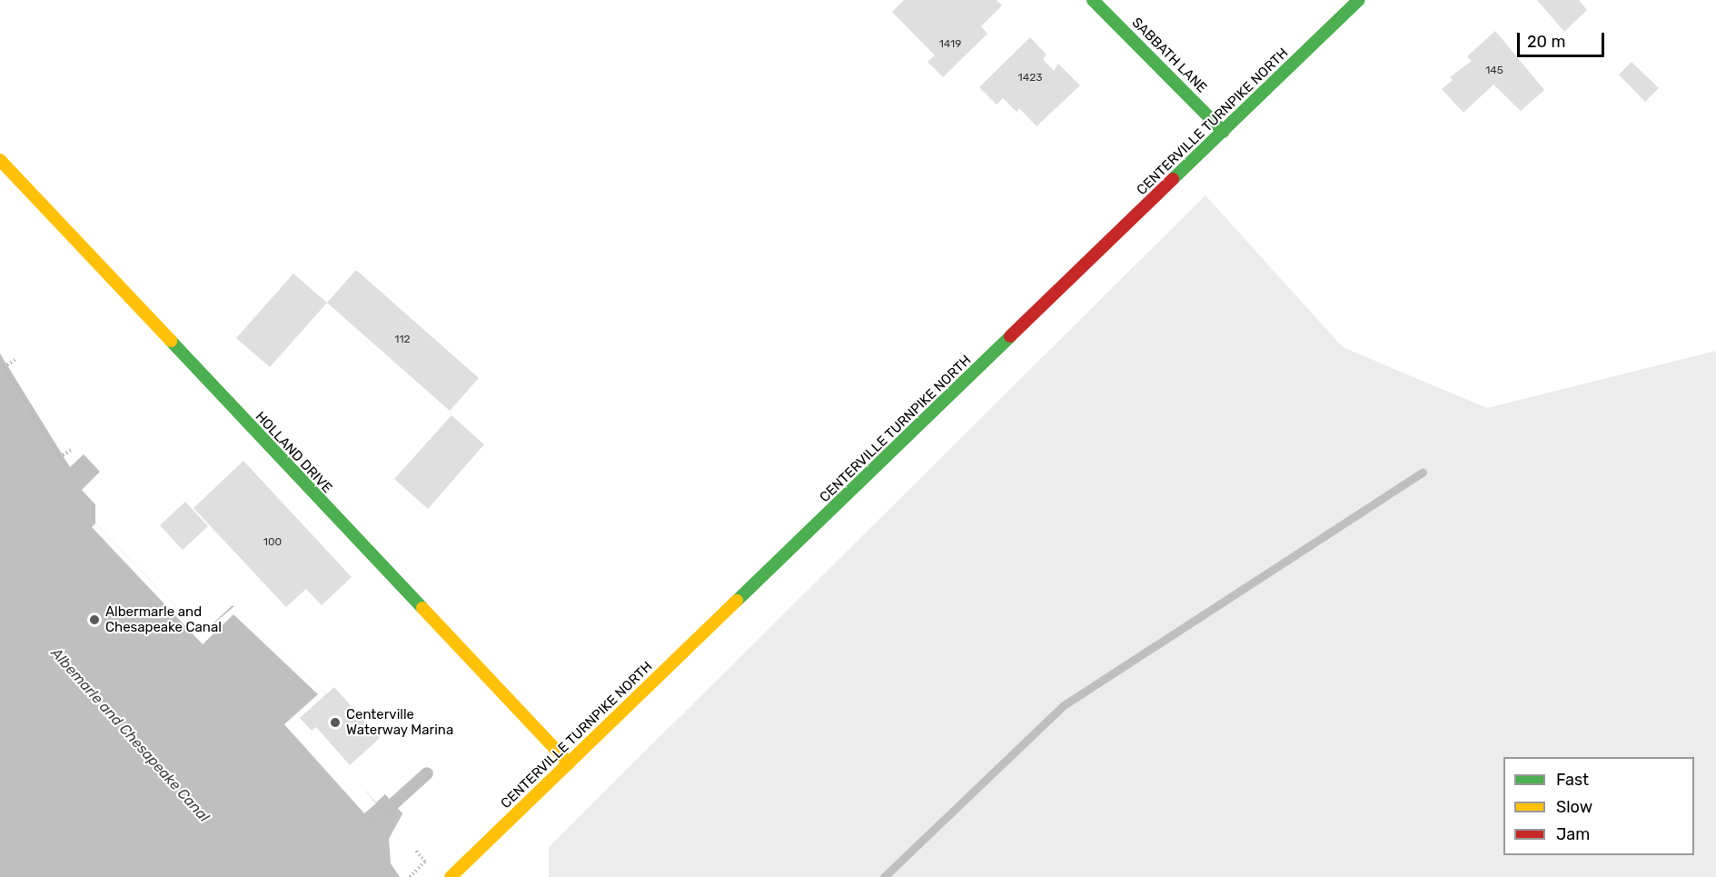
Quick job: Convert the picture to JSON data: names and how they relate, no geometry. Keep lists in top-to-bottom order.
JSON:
{
  "streets": {
    "main road": ["SABBATH LANE", "CENTERVILLE TURNPIKE NORTH", "HOLLAND DRIVE"]
  },
  "crossings": [
    ["SABBATH LANE", "CENTERVILLE TURNPIKE NORTH"],
    ["CENTERVILLE TURNPIKE NORTH", "HOLLAND DRIVE"]
  ],
  "water": ["Albemarle and Chesapeake Canal"],
  "places": ["Albermarle and Chesapeake Canal", "Centerville Waterway Marina"],
  "house_numbers": [
    "1419",
    "145",
    "1423",
    "112",
    "100"
  ],
  "legend": ["Fast", "Slow", "Jam"],
  "scale_bar": "20 m"
}
